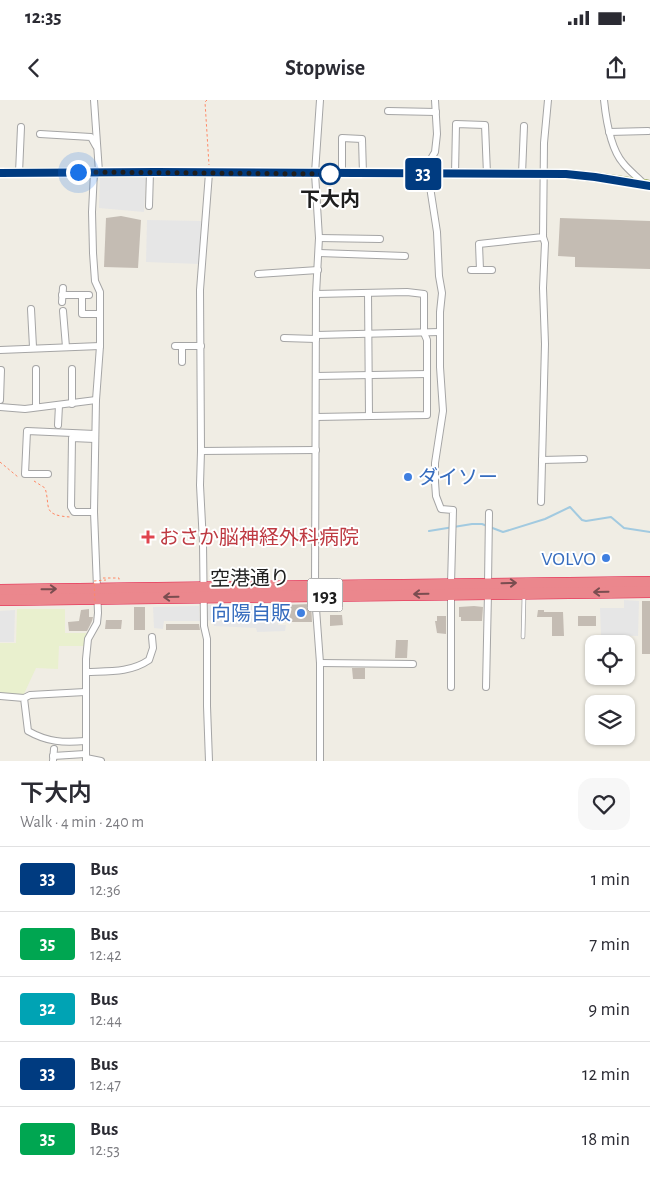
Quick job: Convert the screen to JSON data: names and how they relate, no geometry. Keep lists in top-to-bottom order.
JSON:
{
  "streets": {
    "highway": ["空港通り", "193"]
  },
  "places": {
    "other": [
      "下大内",
      "ダイソー",
      "VOLVO",
      "向陽自販"
    ],
    "health": ["おさか脳神経外科病院"]
  },
  "lines": ["bus line 33"],
  "page": {
    "status": "12:35",
    "header": "Stopwise",
    "on_map": "33",
    "heading": ["下大内", "Walk · 4 min · 240 m"],
    "list": [
      {
        "mark": "33",
        "name": "Bus",
        "note": "12:36",
        "value": "1 min"
      },
      {
        "mark": "35",
        "name": "Bus",
        "note": "12:42",
        "value": "7 min"
      },
      {
        "mark": "32",
        "name": "Bus",
        "note": "12:44",
        "value": "9 min"
      },
      {
        "mark": "33",
        "name": "Bus",
        "note": "12:47",
        "value": "12 min"
      },
      {
        "mark": "35",
        "name": "Bus",
        "note": "12:53",
        "value": "18 min"
      }
    ]
  }
}
